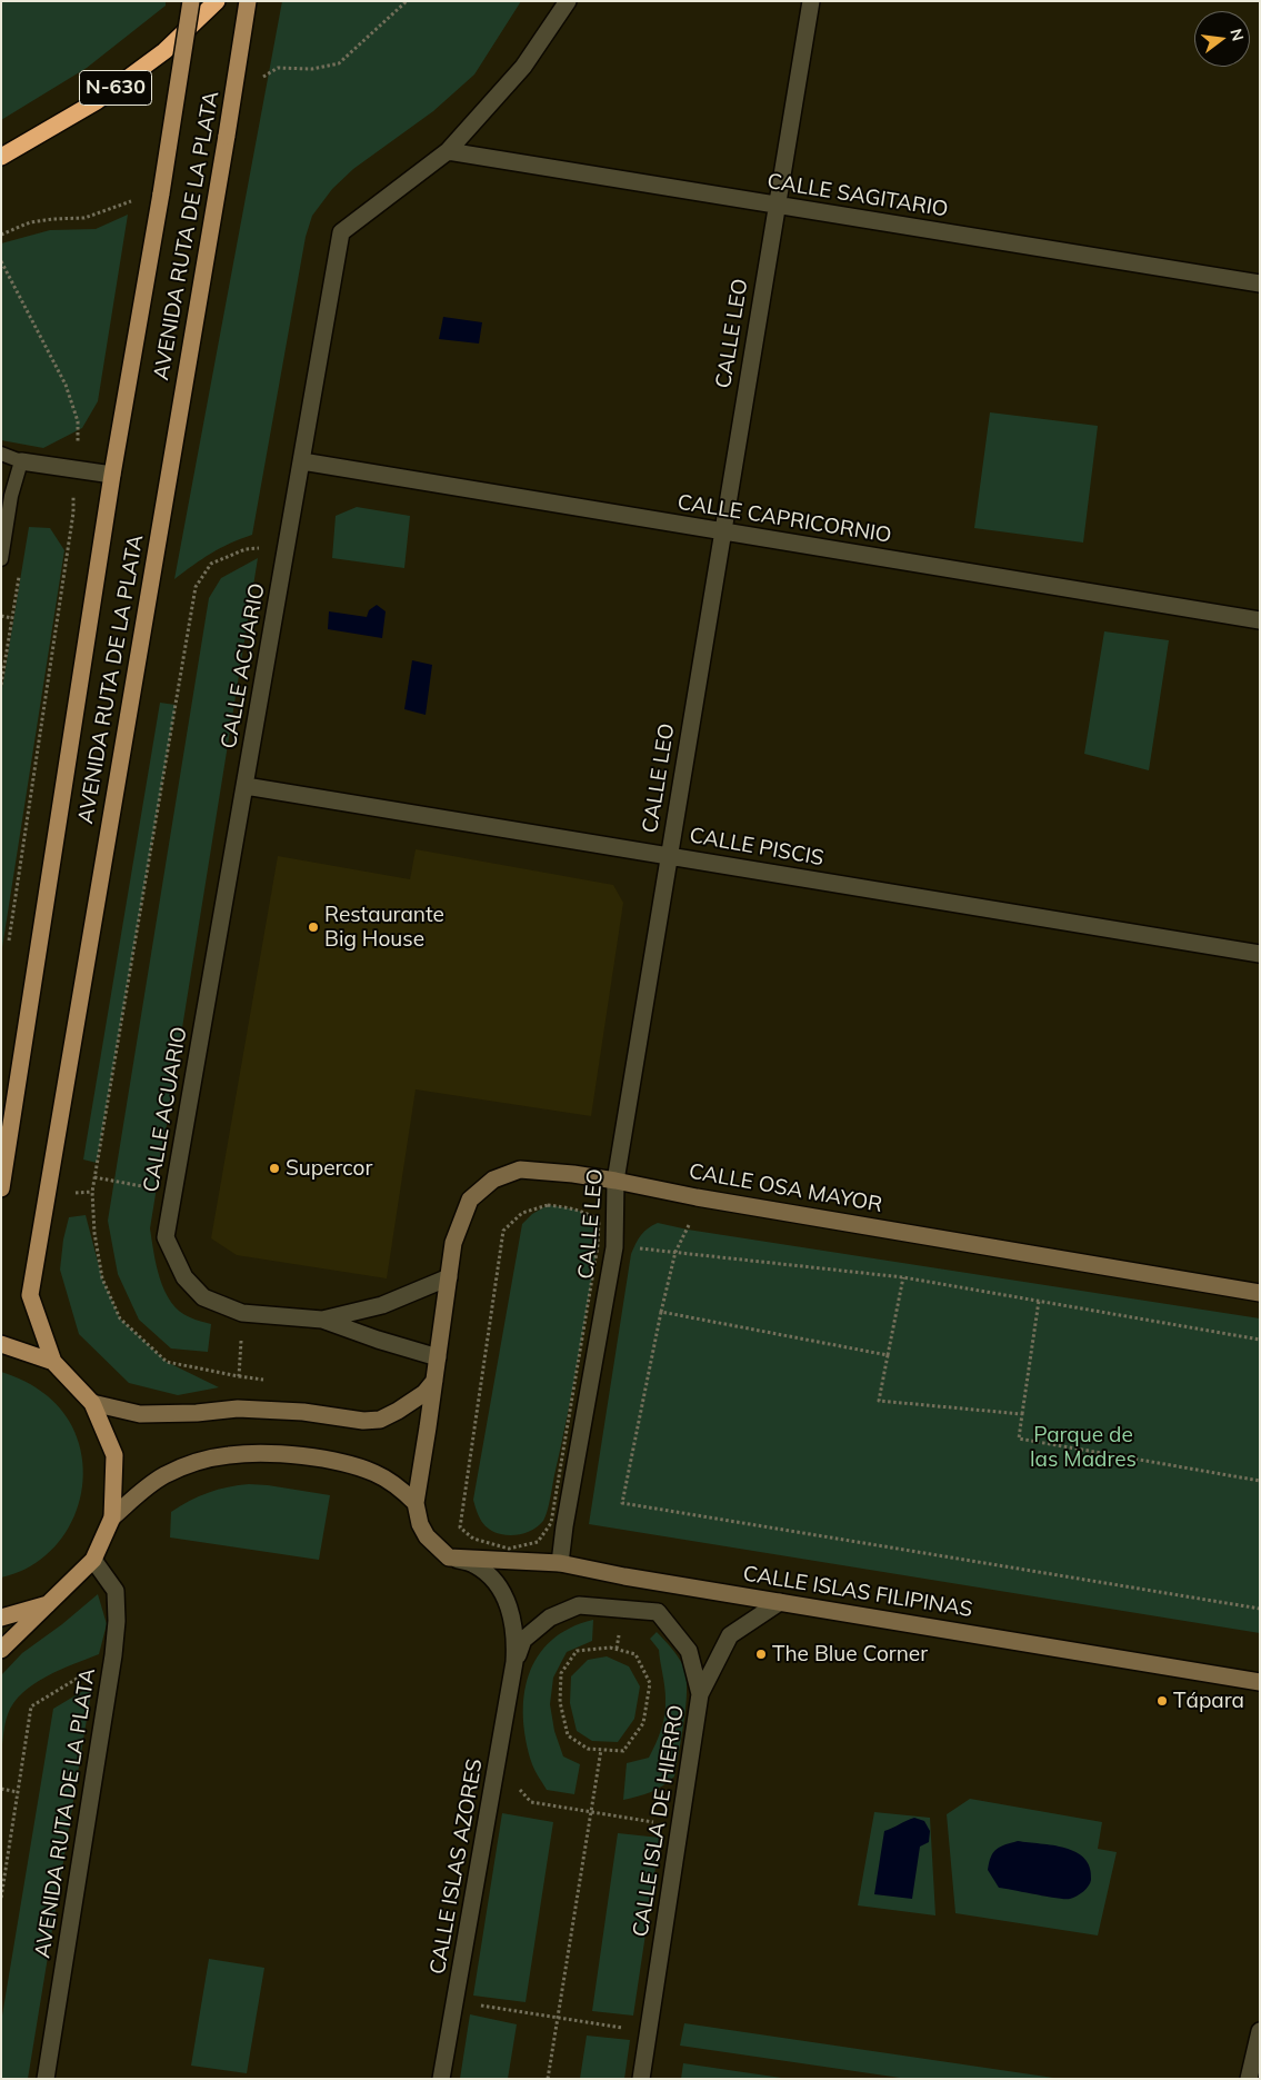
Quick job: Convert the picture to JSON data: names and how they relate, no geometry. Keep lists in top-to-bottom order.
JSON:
{
  "streets": {
    "highway": ["N-630"],
    "main road": ["AVENIDA RUTA DE LA PLATA", "CALLE OSA MAYOR", "CALLE ISLAS FILIPINAS"],
    "street": [
      "CALLE SAGITARIO",
      "CALLE LEO",
      "CALLE CAPRICORNIO",
      "CALLE ACUARIO",
      "CALLE PISCIS",
      "CALLE ISLA DE HIERRO",
      "CALLE ISLAS AZORES"
    ]
  },
  "crossings": [
    ["CALLE SAGITARIO", "CALLE LEO"],
    ["CALLE SAGITARIO", "CALLE ACUARIO"],
    ["CALLE LEO", "CALLE CAPRICORNIO"],
    ["CALLE LEO", "CALLE PISCIS"],
    ["CALLE LEO", "CALLE OSA MAYOR"],
    ["CALLE LEO", "CALLE ISLAS FILIPINAS"],
    ["CALLE CAPRICORNIO", "CALLE ACUARIO"],
    ["CALLE ACUARIO", "CALLE PISCIS"],
    ["CALLE ISLAS FILIPINAS", "CALLE ISLA DE HIERRO"],
    ["CALLE ISLAS FILIPINAS", "CALLE ISLAS AZORES"],
    ["CALLE ISLA DE HIERRO", "CALLE ISLAS AZORES"]
  ],
  "parks": ["Parque de las Madres"],
  "places": [
    "Restaurante Big House",
    "Supercor",
    "The Blue Corner",
    "Tápara"
  ],
  "north": "right"
}
